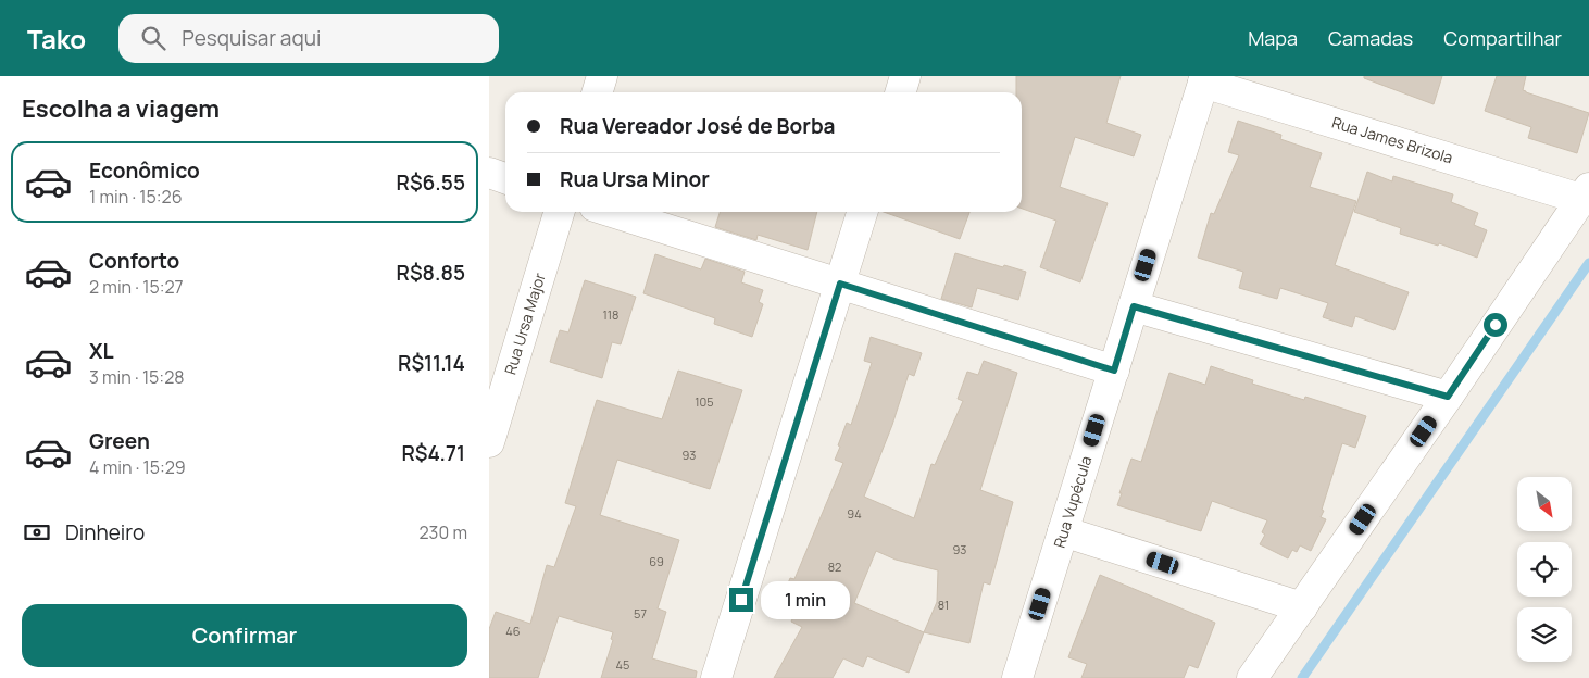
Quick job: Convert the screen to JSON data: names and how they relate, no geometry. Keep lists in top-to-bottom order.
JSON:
{
  "streets": {
    "street": ["Rua James Brizola", "Rua Ursa Major", "Rua Vupécula"]
  },
  "crossings": [
    ["Rua James Brizola", "Rua Vupécula"]
  ],
  "house_numbers": [
    "118",
    "105",
    "93",
    "94",
    "93",
    "69",
    "82",
    "81",
    "57",
    "46",
    "45"
  ],
  "north": "bottom right",
  "page": {
    "header": "Tako",
    "search": "Pesquisar aqui",
    "nav": ["Mapa", "Camadas", "Compartilhar"],
    "heading": "Escolha a viagem",
    "banner": ["Rua Vereador José de Borba", "Rua Ursa Minor"],
    "list": [
      {
        "name": "Econômico",
        "note": "1 min · 15:26",
        "value": "R$6.55"
      },
      {
        "name": "Conforto",
        "note": "2 min · 15:27",
        "value": "R$8.85"
      },
      {
        "name": "XL",
        "note": "3 min · 15:28",
        "value": "R$11.14"
      },
      {
        "name": "Green",
        "note": "4 min · 15:29",
        "value": "R$4.71"
      }
    ],
    "pay": ["Dinheiro", "230 m"],
    "bubble": "1 min",
    "buttons": "Confirmar"
  }
}
